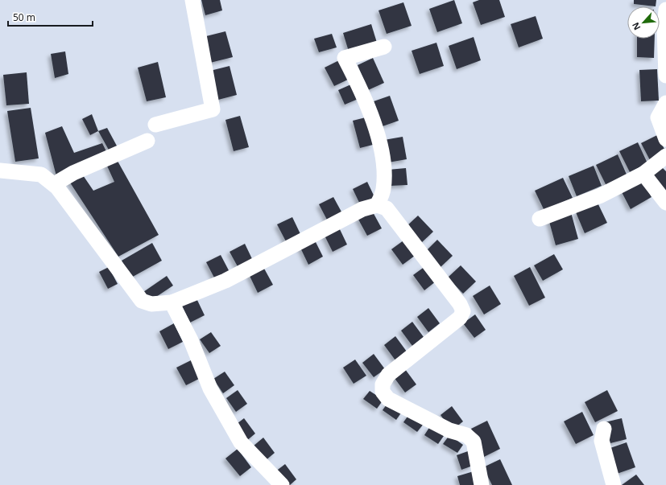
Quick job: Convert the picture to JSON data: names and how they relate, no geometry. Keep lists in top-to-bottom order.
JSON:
{
  "scale_bar": "50 m",
  "north": "bottom left"
}
